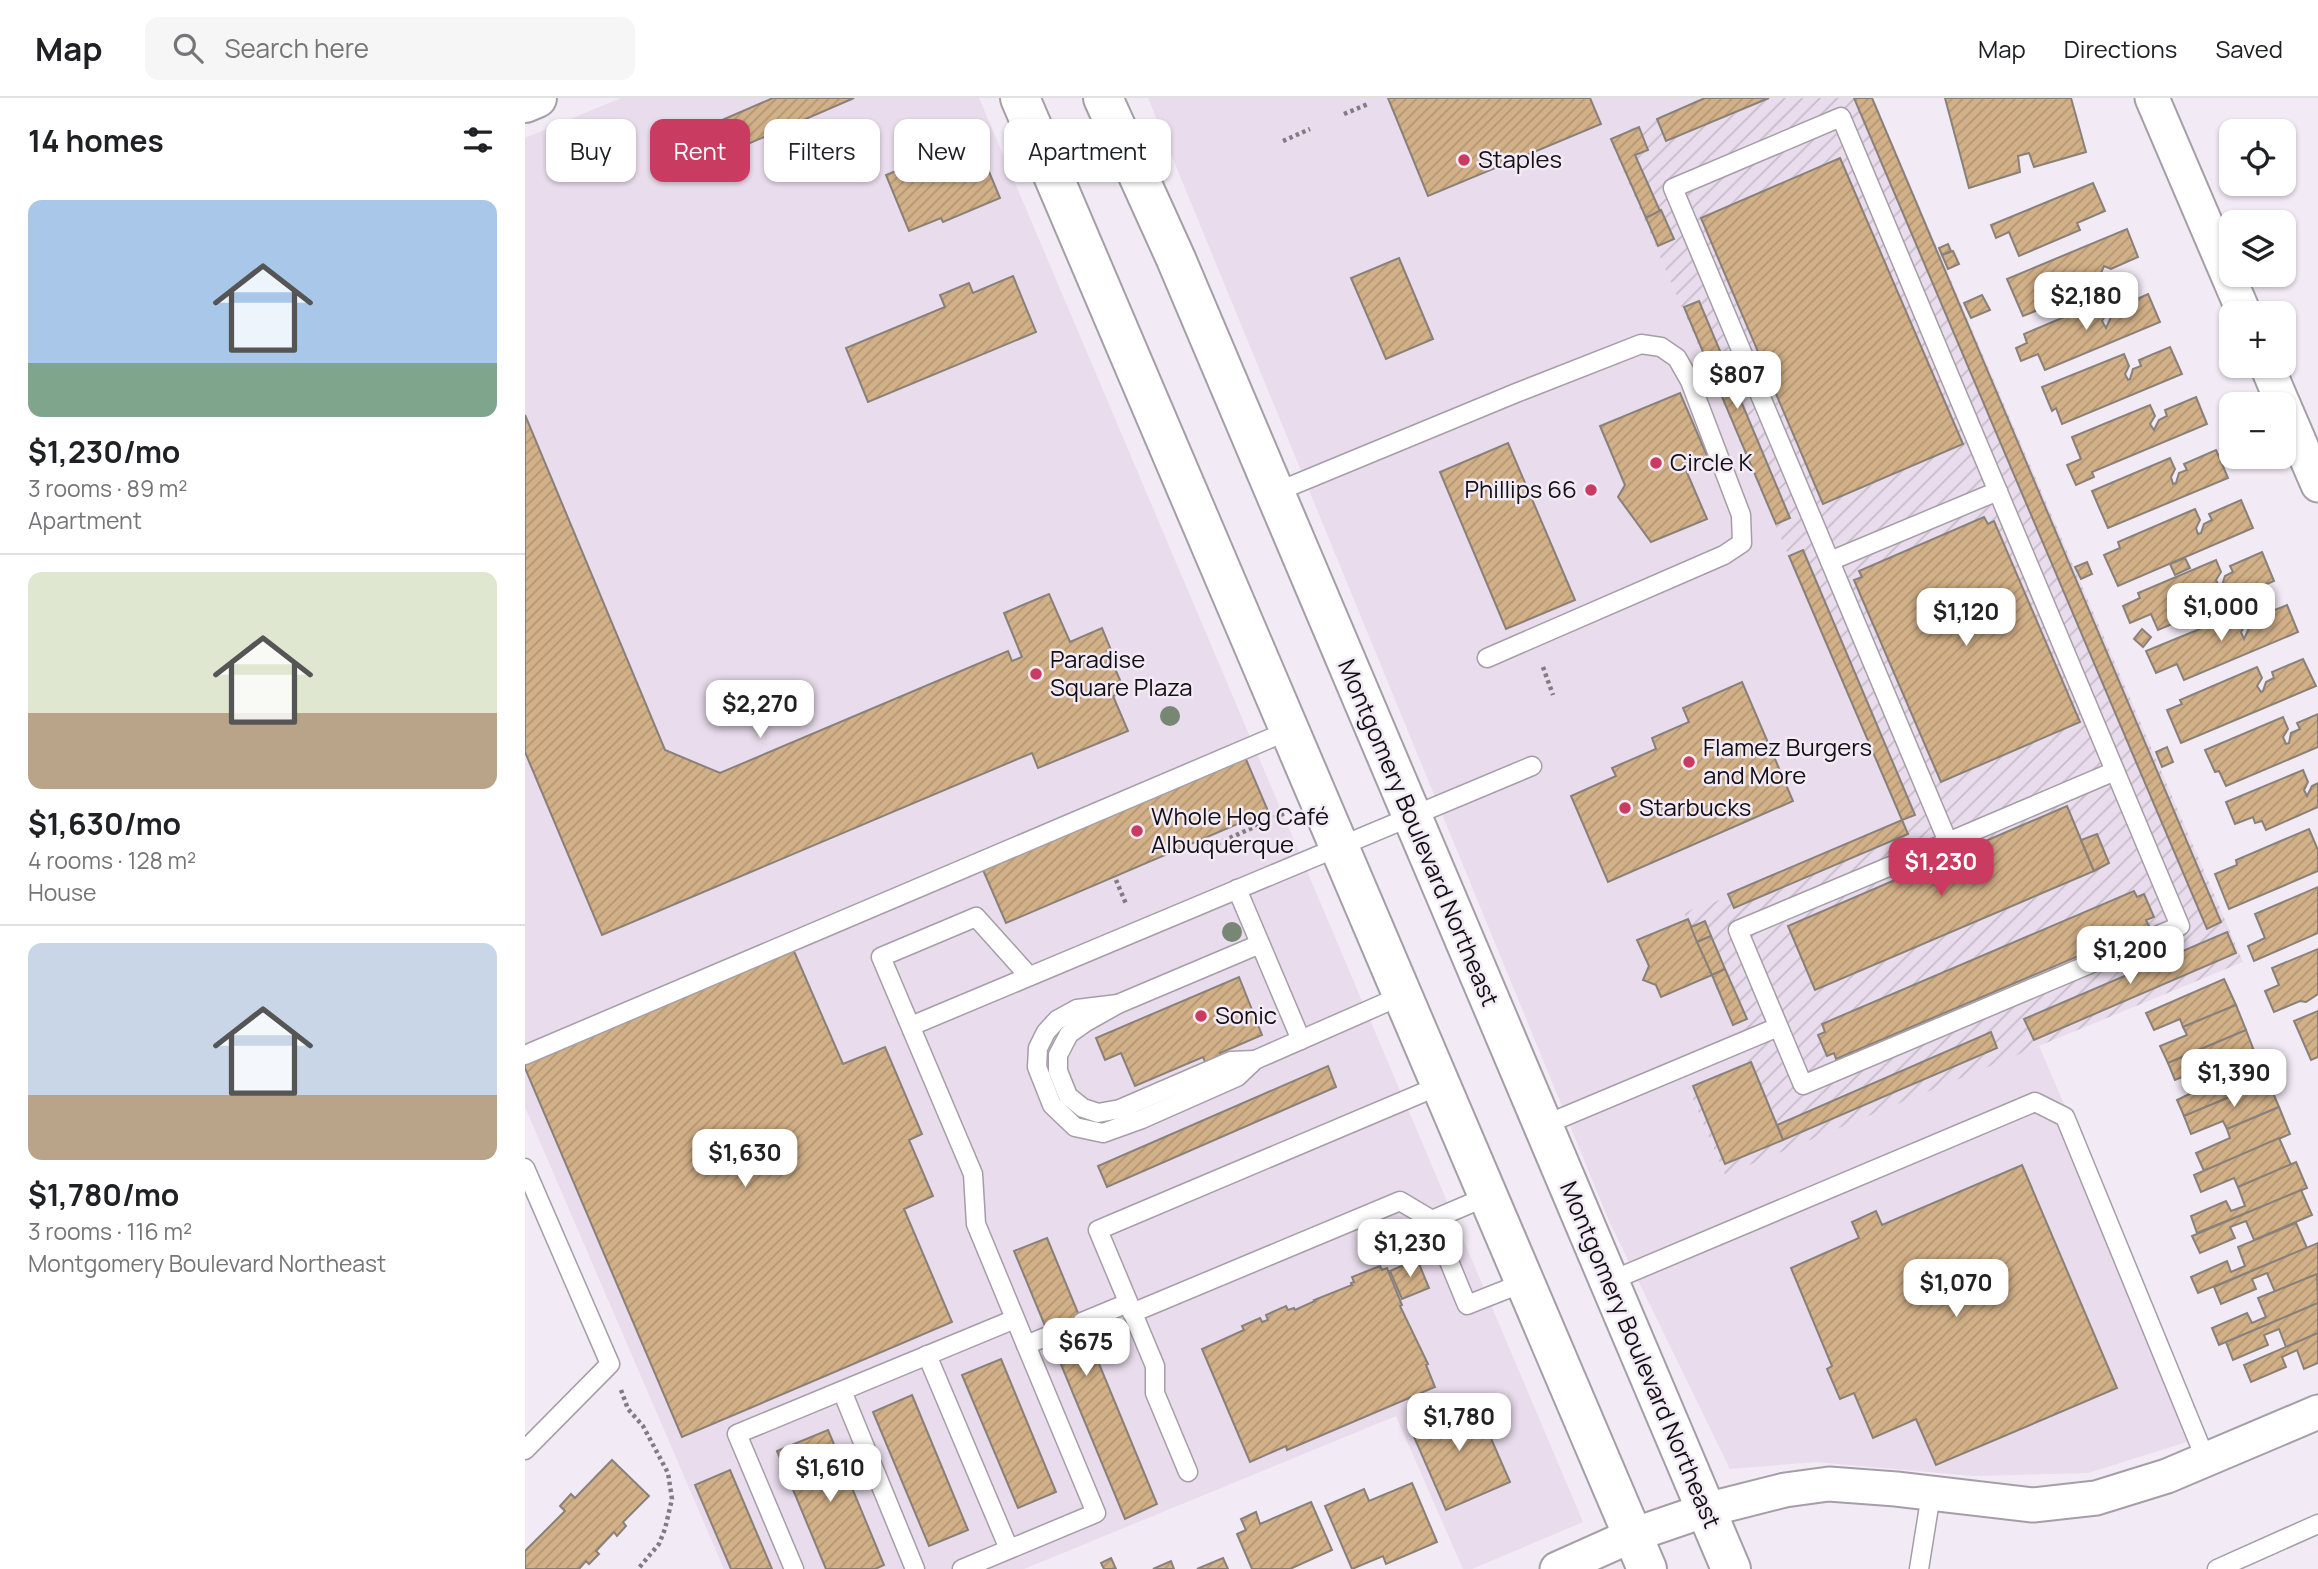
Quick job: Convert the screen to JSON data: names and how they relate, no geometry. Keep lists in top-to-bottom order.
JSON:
{
  "streets": {
    "main road": ["Montgomery Boulevard Northeast"]
  },
  "places": [
    "Staples",
    "Circle K",
    "Phillips 66",
    "Paradise Square Plaza",
    "Flamez Burgers and More",
    "Starbucks",
    "Whole Hog Café Albuquerque",
    "Sonic"
  ],
  "page": {
    "header": "Map",
    "search": "Search here",
    "nav": ["Map", "Directions", "Saved"],
    "heading": "14 homes",
    "map_buttons": ["+", "−"],
    "chip": [
      "Buy",
      "Rent",
      "Filters",
      "New",
      "Apartment"
    ],
    "list": [
      {
        "name": "$1,230/mo",
        "note": "3 rooms · 89 m² · Apartment"
      },
      {
        "name": "$1,630/mo",
        "note": "4 rooms · 128 m² · House"
      },
      {
        "name": "$1,780/mo",
        "note": "3 rooms · 116 m² · Montgomery Boulevard Northeast"
      }
    ],
    "price": [
      "$2,180",
      "$807",
      "$1,000",
      "$1,120",
      "$2,270",
      "$1,230",
      "$1,200",
      "$1,390",
      "$1,630",
      "$1,230",
      "$1,070",
      "$675",
      "$1,780",
      "$1,610"
    ]
  }
}
